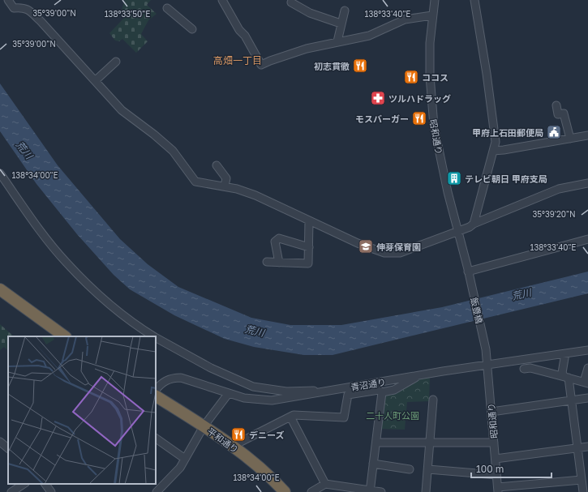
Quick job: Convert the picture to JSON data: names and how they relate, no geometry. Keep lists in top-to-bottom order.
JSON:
{
  "streets": {
    "highway": ["平和通り"],
    "street": ["昭和通り", "飯豊橋", "青沼通り"]
  },
  "crossings": [
    ["昭和通り", "飯豊橋"],
    ["昭和通り", "青沼通り"]
  ],
  "districts": ["高畑一丁目"],
  "water": ["荒川"],
  "parks": ["二十人町公園"],
  "places": {
    "restaurant": [
      "初志貫徹",
      "ココス",
      "モスバーガー",
      "デニーズ"
    ],
    "pharmacy": ["ツルハドラッグ"],
    "public building": ["甲府上石田郵便局"],
    "building": ["テレビ朝日 甲府支局"],
    "school or university": ["伸芽保育園"]
  },
  "scale_bar": "100 m",
  "coordinates": [
    "35°39'00\"N",
    "138°33'50\"E",
    "138°33'40\"E",
    "138°34'00\"E",
    "35°39'20\"N"
  ]
}
